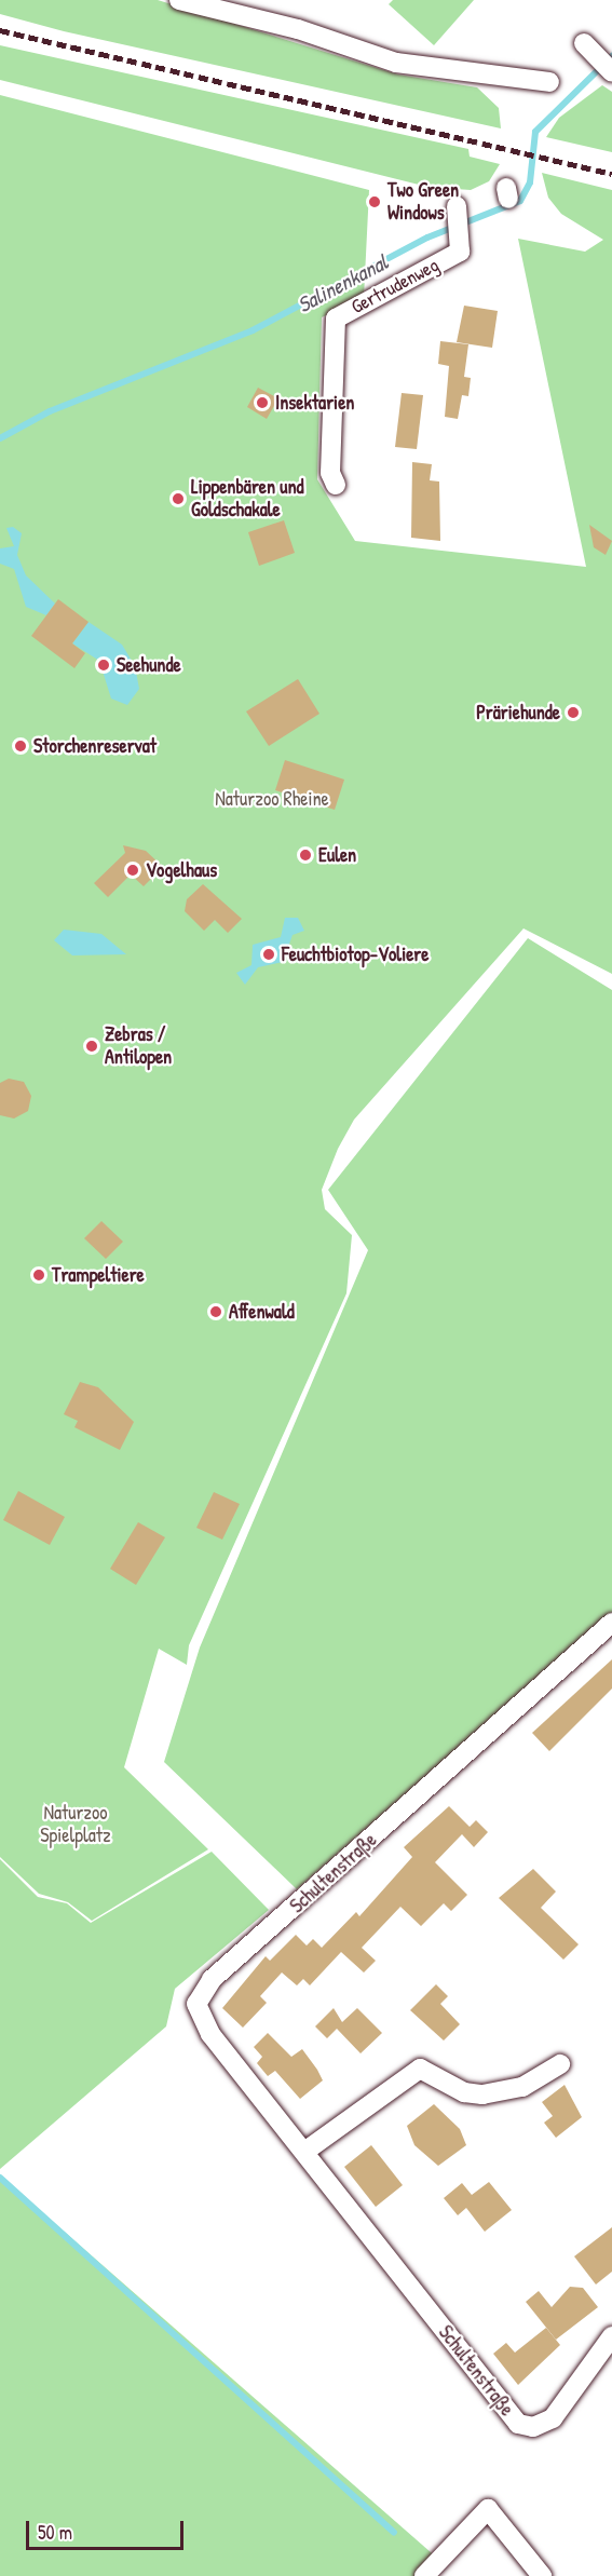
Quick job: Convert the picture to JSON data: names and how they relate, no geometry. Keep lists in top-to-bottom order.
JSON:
{
  "streets": {
    "street": ["Gertrudenweg", "Schultenstraße"]
  },
  "water": ["Salinenkanal"],
  "parks": ["Naturzoo Rheine", "Naturzoo Spielplatz"],
  "places": [
    "Two Green Windows",
    "Insektarien",
    "Lippenbären und Goldschakale",
    "Seehunde",
    "Präriehunde",
    "Storchenreservat",
    "Eulen",
    "Vogelhaus",
    "Feuchtbiotop-Voliere",
    "Zebras / Antilopen",
    "Trampeltiere",
    "Affenwald"
  ],
  "scale_bar": "50 m"
}
